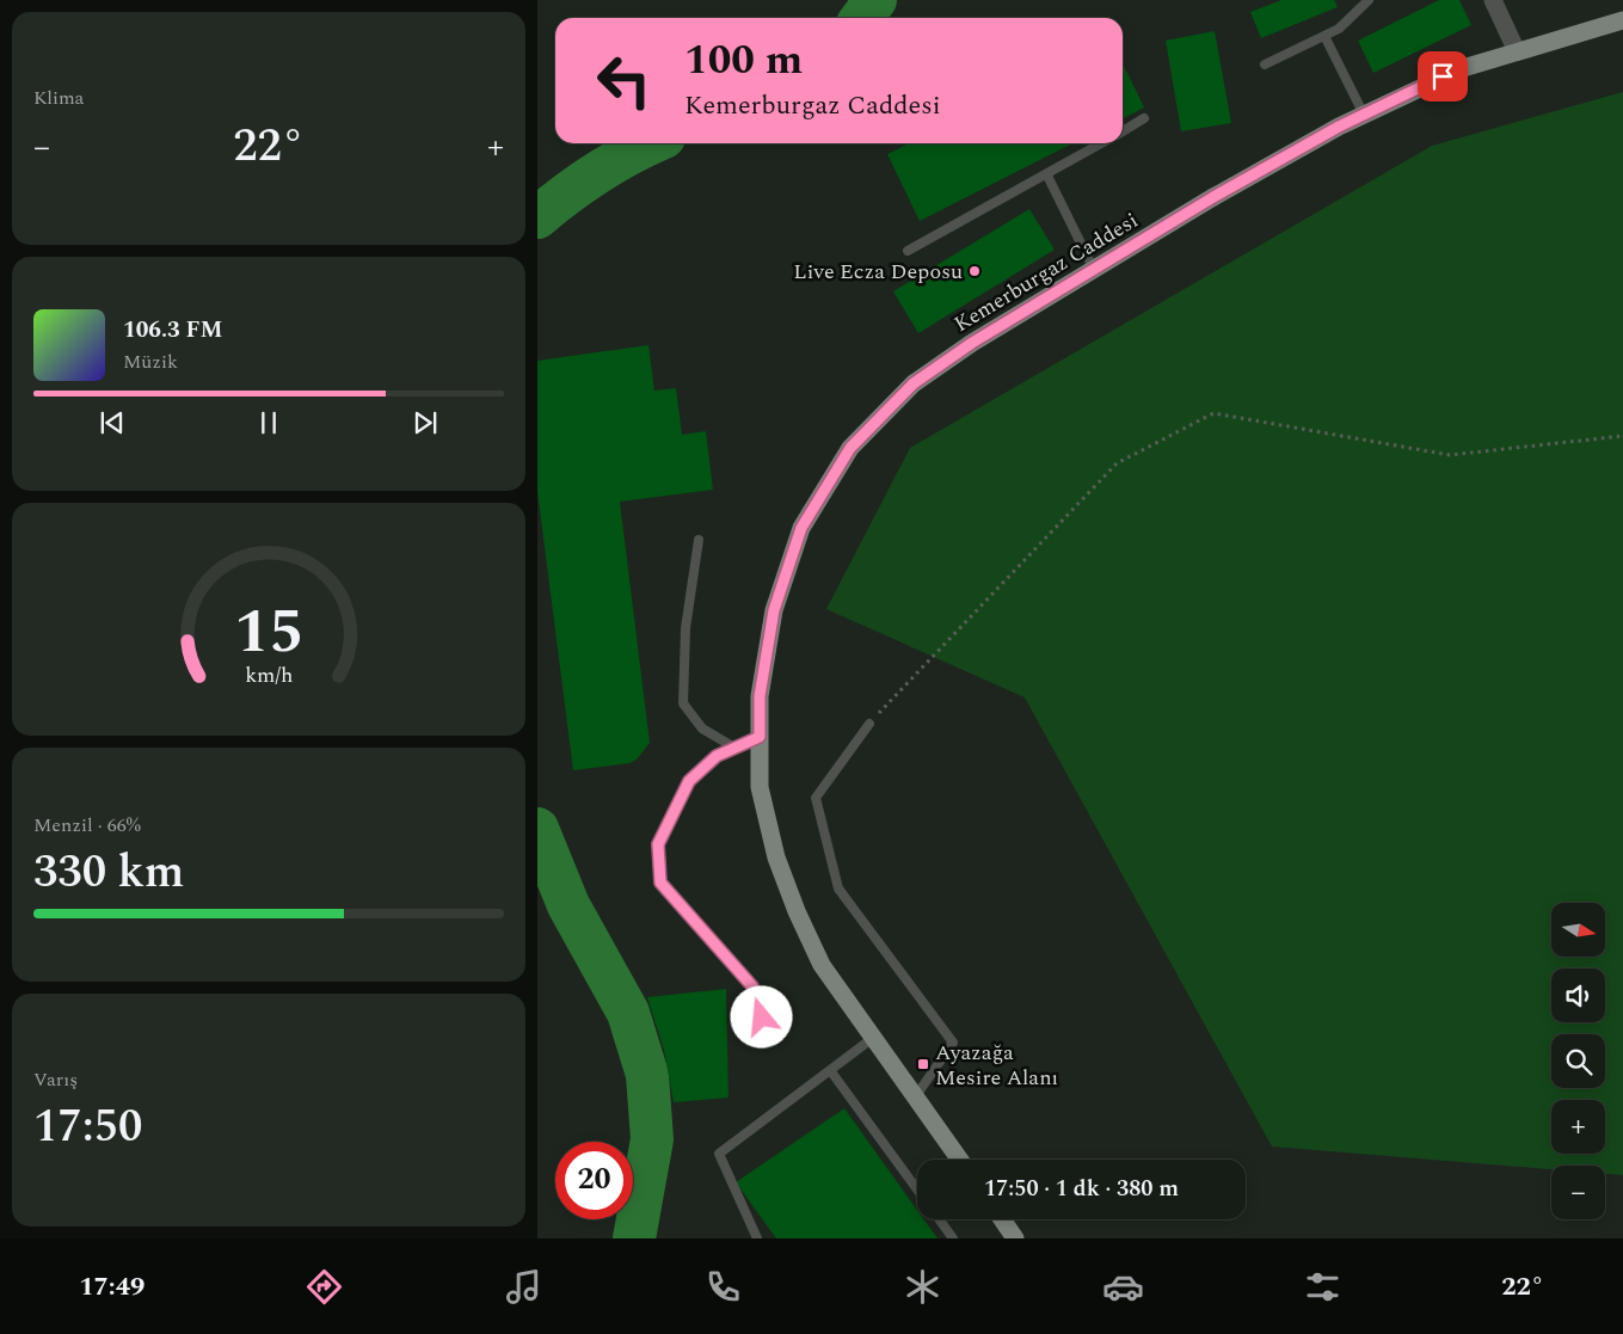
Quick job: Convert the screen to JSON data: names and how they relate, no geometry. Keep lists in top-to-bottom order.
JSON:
{
  "streets": {
    "main road": ["Kemerburgaz Caddesi"]
  },
  "places": {
    "other": ["Live Ecza Deposu"],
    "transit": ["Ayazağa Mesire Alanı"]
  },
  "north": "right",
  "page": {
    "tile": [
      "Klima",
      ["Menzil · 66%", "330 km"],
      ["Varış", "17:50"]
    ],
    "turn": ["100 m", "Kemerburgaz Caddesi"],
    "heat": ["−", "22°", "+"],
    "song": ["106.3 FM", "Müzik"],
    "map_buttons": ["+", "−"],
    "limit": "20",
    "trip": "17:50 · 1 dk · 380 m",
    "tabs": ["17:49", "22°"],
    "gauge": ["15", "km/h"]
  }
}
